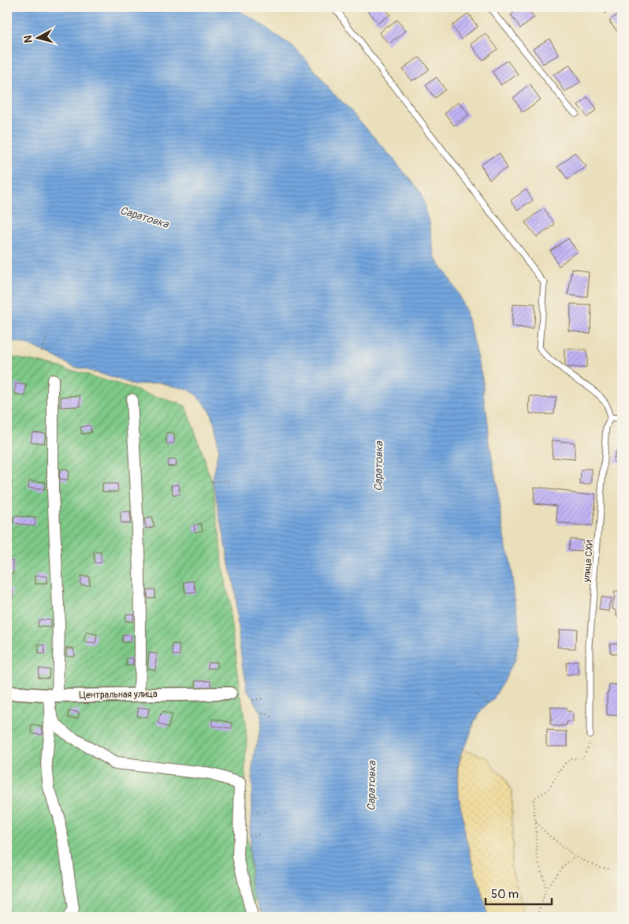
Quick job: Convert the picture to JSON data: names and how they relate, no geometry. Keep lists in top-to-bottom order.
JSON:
{
  "streets": {
    "street": ["Центральная улица"],
    "lane": ["улица СХИ"]
  },
  "water": ["Саратовка"],
  "scale_bar": "50 m",
  "north": "left"
}
